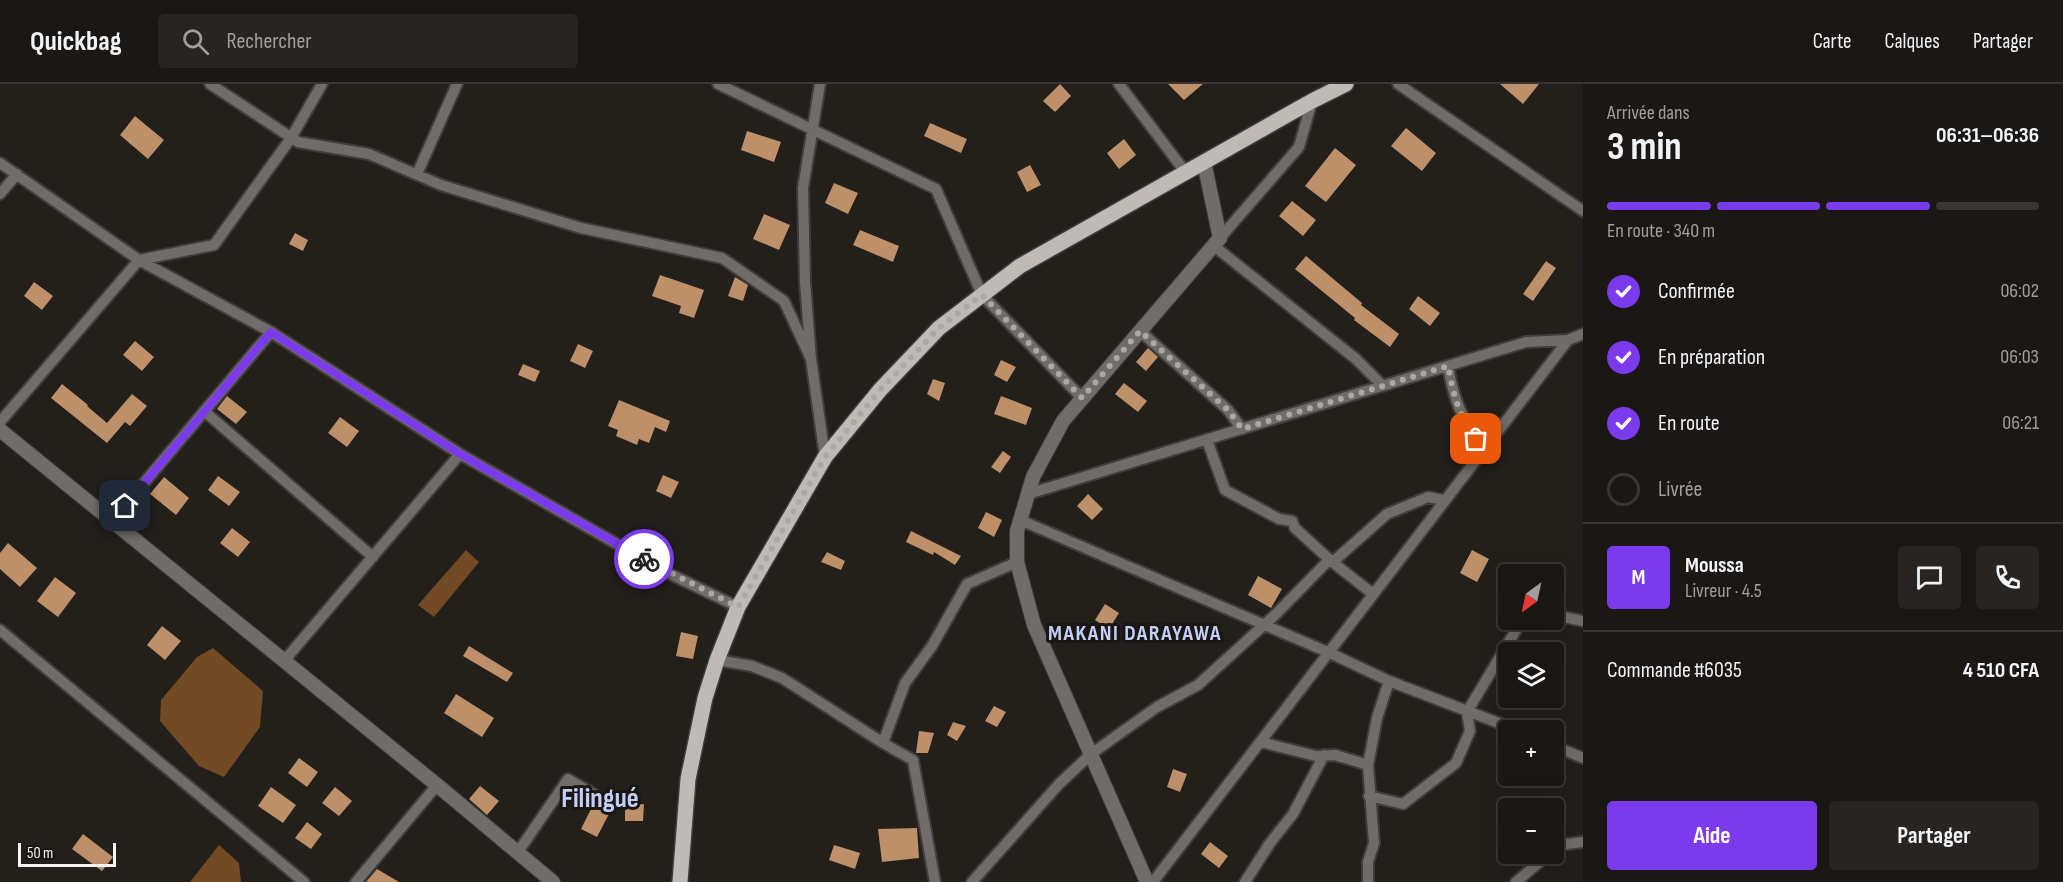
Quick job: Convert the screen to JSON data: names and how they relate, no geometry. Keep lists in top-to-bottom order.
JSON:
{
  "districts": ["MAKANI DARAYAWA", "Filingué"],
  "scale_bar": "50 m",
  "north": "bottom left",
  "page": {
    "header": "Quickbag",
    "search": "Rechercher",
    "nav": ["Carte", "Calques", "Partager"],
    "heading": ["3 min", "Arrivée dans", "06:31–06:36"],
    "panel": [
      "Moussa",
      "Livreur · 4.5",
      "Commande #6035",
      "4 510 CFA"
    ],
    "bar": "En route · 340 m",
    "list": [
      ["Confirmée", "06:02"],
      ["En préparation", "06:03"],
      ["En route", "06:21"],
      "Livrée"
    ],
    "round": "M",
    "map_buttons": ["+", "−"],
    "buttons": ["Aide", "Partager"],
    "scale": "50 m"
  }
}
